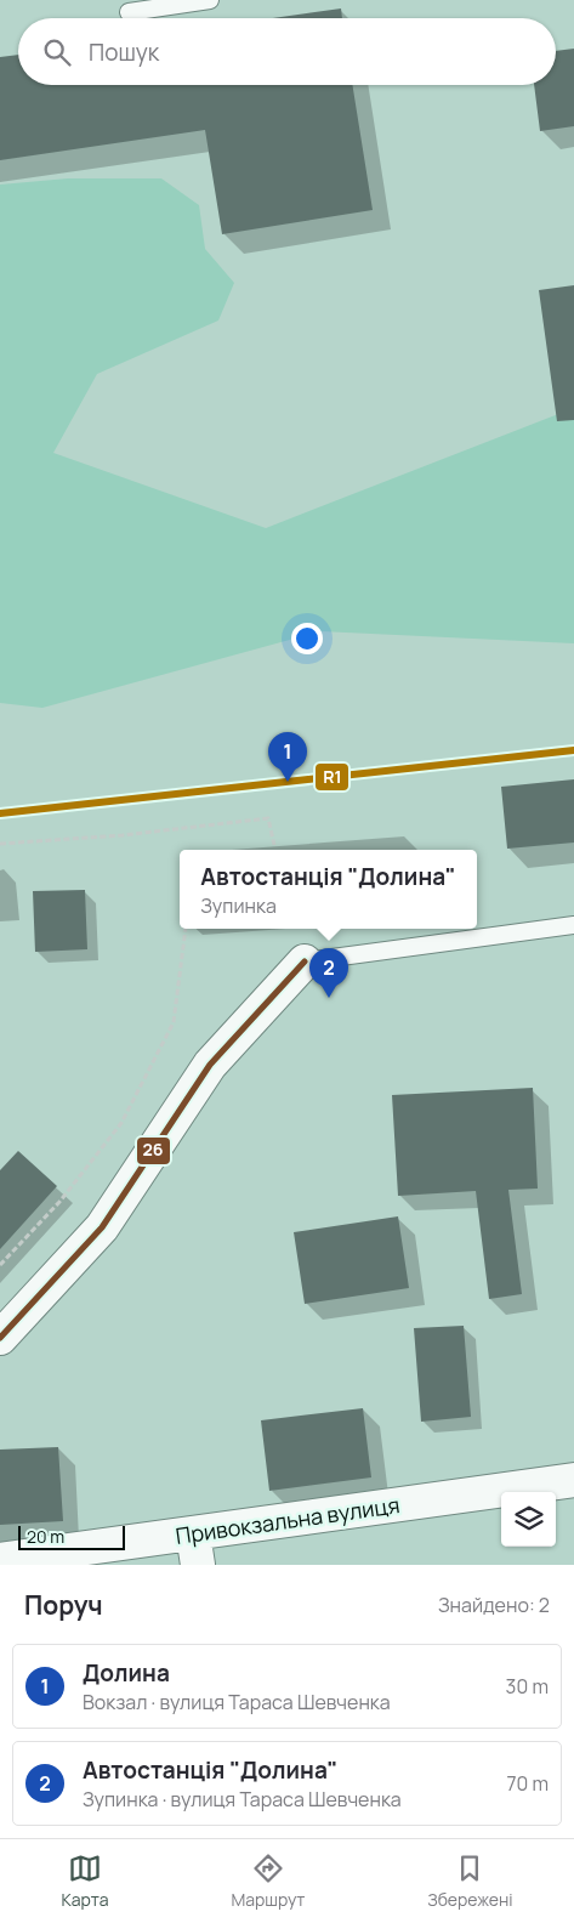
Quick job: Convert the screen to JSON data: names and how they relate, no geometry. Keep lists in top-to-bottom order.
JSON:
{
  "streets": {
    "street": ["Привокзальна вулиця"]
  },
  "lines": ["transit line R1", "transit line 26"],
  "scale_bar": "20 m",
  "page": {
    "search": "Пошук",
    "pins": ["1", "2"],
    "popup": ["Автостанція \"Долина\"", "Зупинка"],
    "scale": "20 m",
    "heading": ["Поруч", "Знайдено: 2"],
    "list": [
      {
        "mark": "1",
        "name": "Долина",
        "note": "Вокзал · вулиця Тараса Шевченка",
        "value": "30 m"
      },
      {
        "mark": "2",
        "name": "Автостанція \"Долина\"",
        "note": "Зупинка · вулиця Тараса Шевченка",
        "value": "70 m"
      }
    ],
    "nav": ["Карта", "Маршрут", "Збережені"]
  }
}
